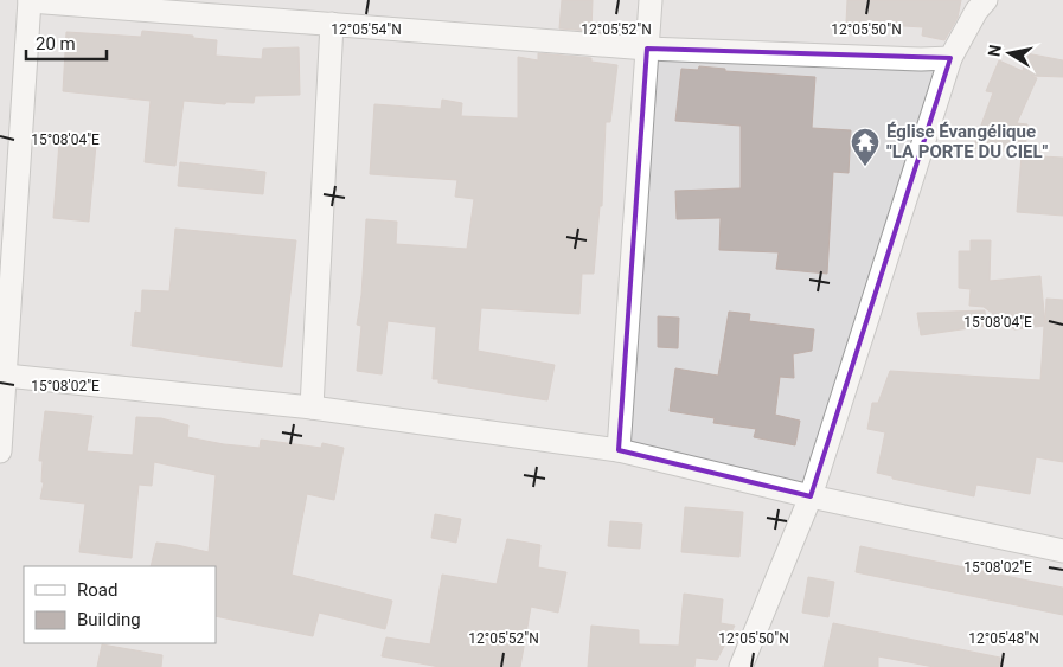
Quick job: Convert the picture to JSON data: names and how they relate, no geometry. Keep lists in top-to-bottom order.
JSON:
{
  "places": {
    "temple": ["Église Évangélique \"LA PORTE DU CIEL\""]
  },
  "legend": ["Road", "Building"],
  "scale_bar": "20 m",
  "north": "left",
  "coordinates": [
    "12°05'54\"N",
    "12°05'52\"N",
    "12°05'50\"N",
    "15°08'04\"E",
    "15°08'02\"E",
    "12°05'48\"N"
  ]
}
